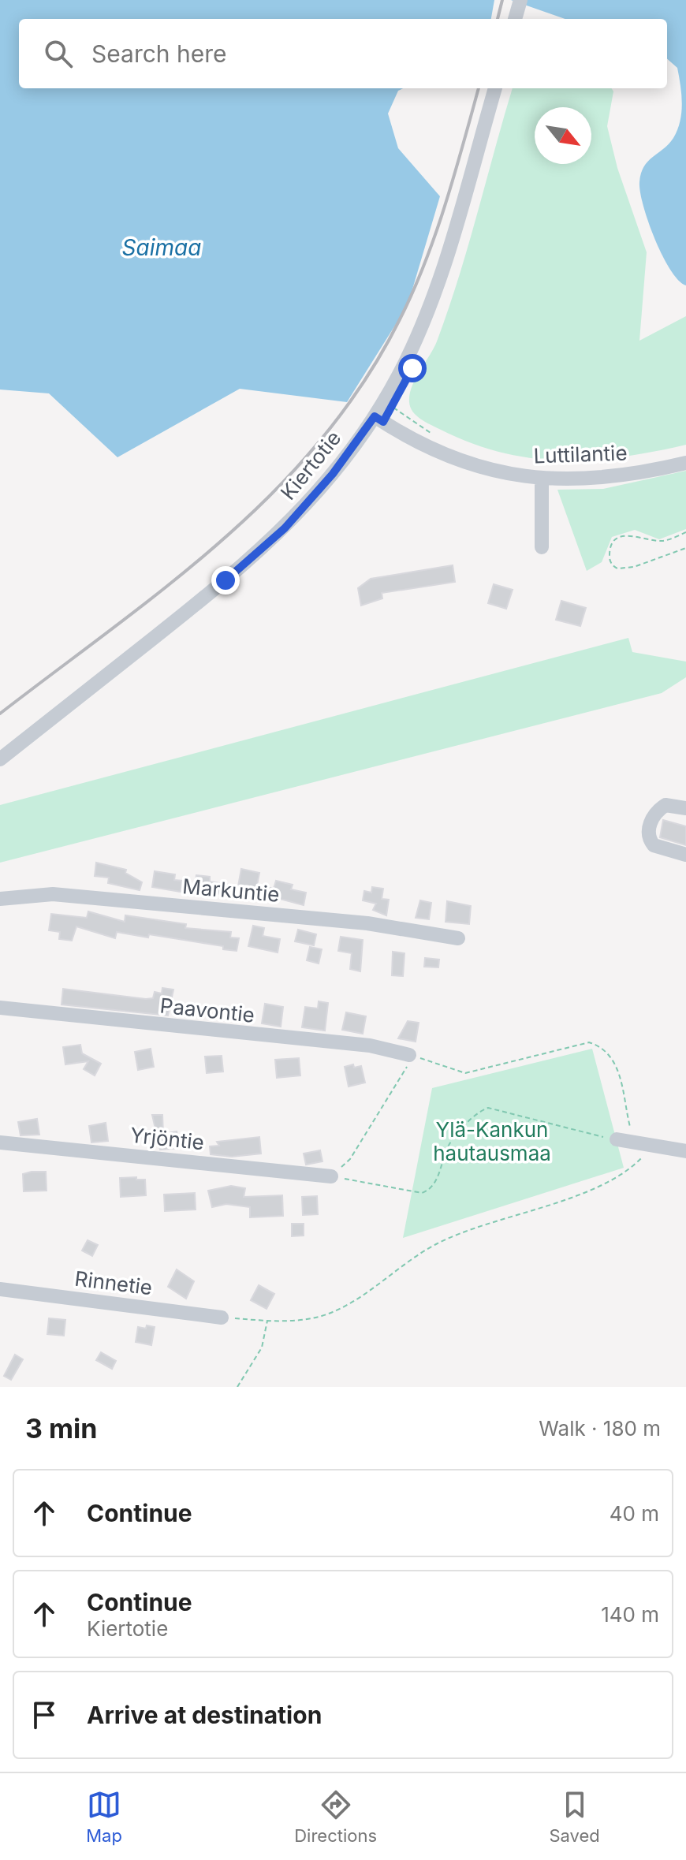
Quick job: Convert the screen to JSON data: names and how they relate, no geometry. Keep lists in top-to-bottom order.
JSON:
{
  "streets": {
    "street": [
      "Luttilantie",
      "Kiertotie",
      "Markuntie",
      "Paavontie",
      "Yrjöntie",
      "Rinnetie"
    ]
  },
  "crossings": [
    ["Luttilantie", "Kiertotie"]
  ],
  "water": ["Saimaa"],
  "parks": ["Ylä-Kankun hautausmaa"],
  "north": "bottom right",
  "page": {
    "search": "Search here",
    "heading": ["3 min", "Walk · 180 m"],
    "list": [
      ["Continue", "40 m"],
      ["Continue", "Kiertotie", "140 m"],
      "Arrive at destination"
    ],
    "nav": ["Map", "Directions", "Saved"]
  }
}
